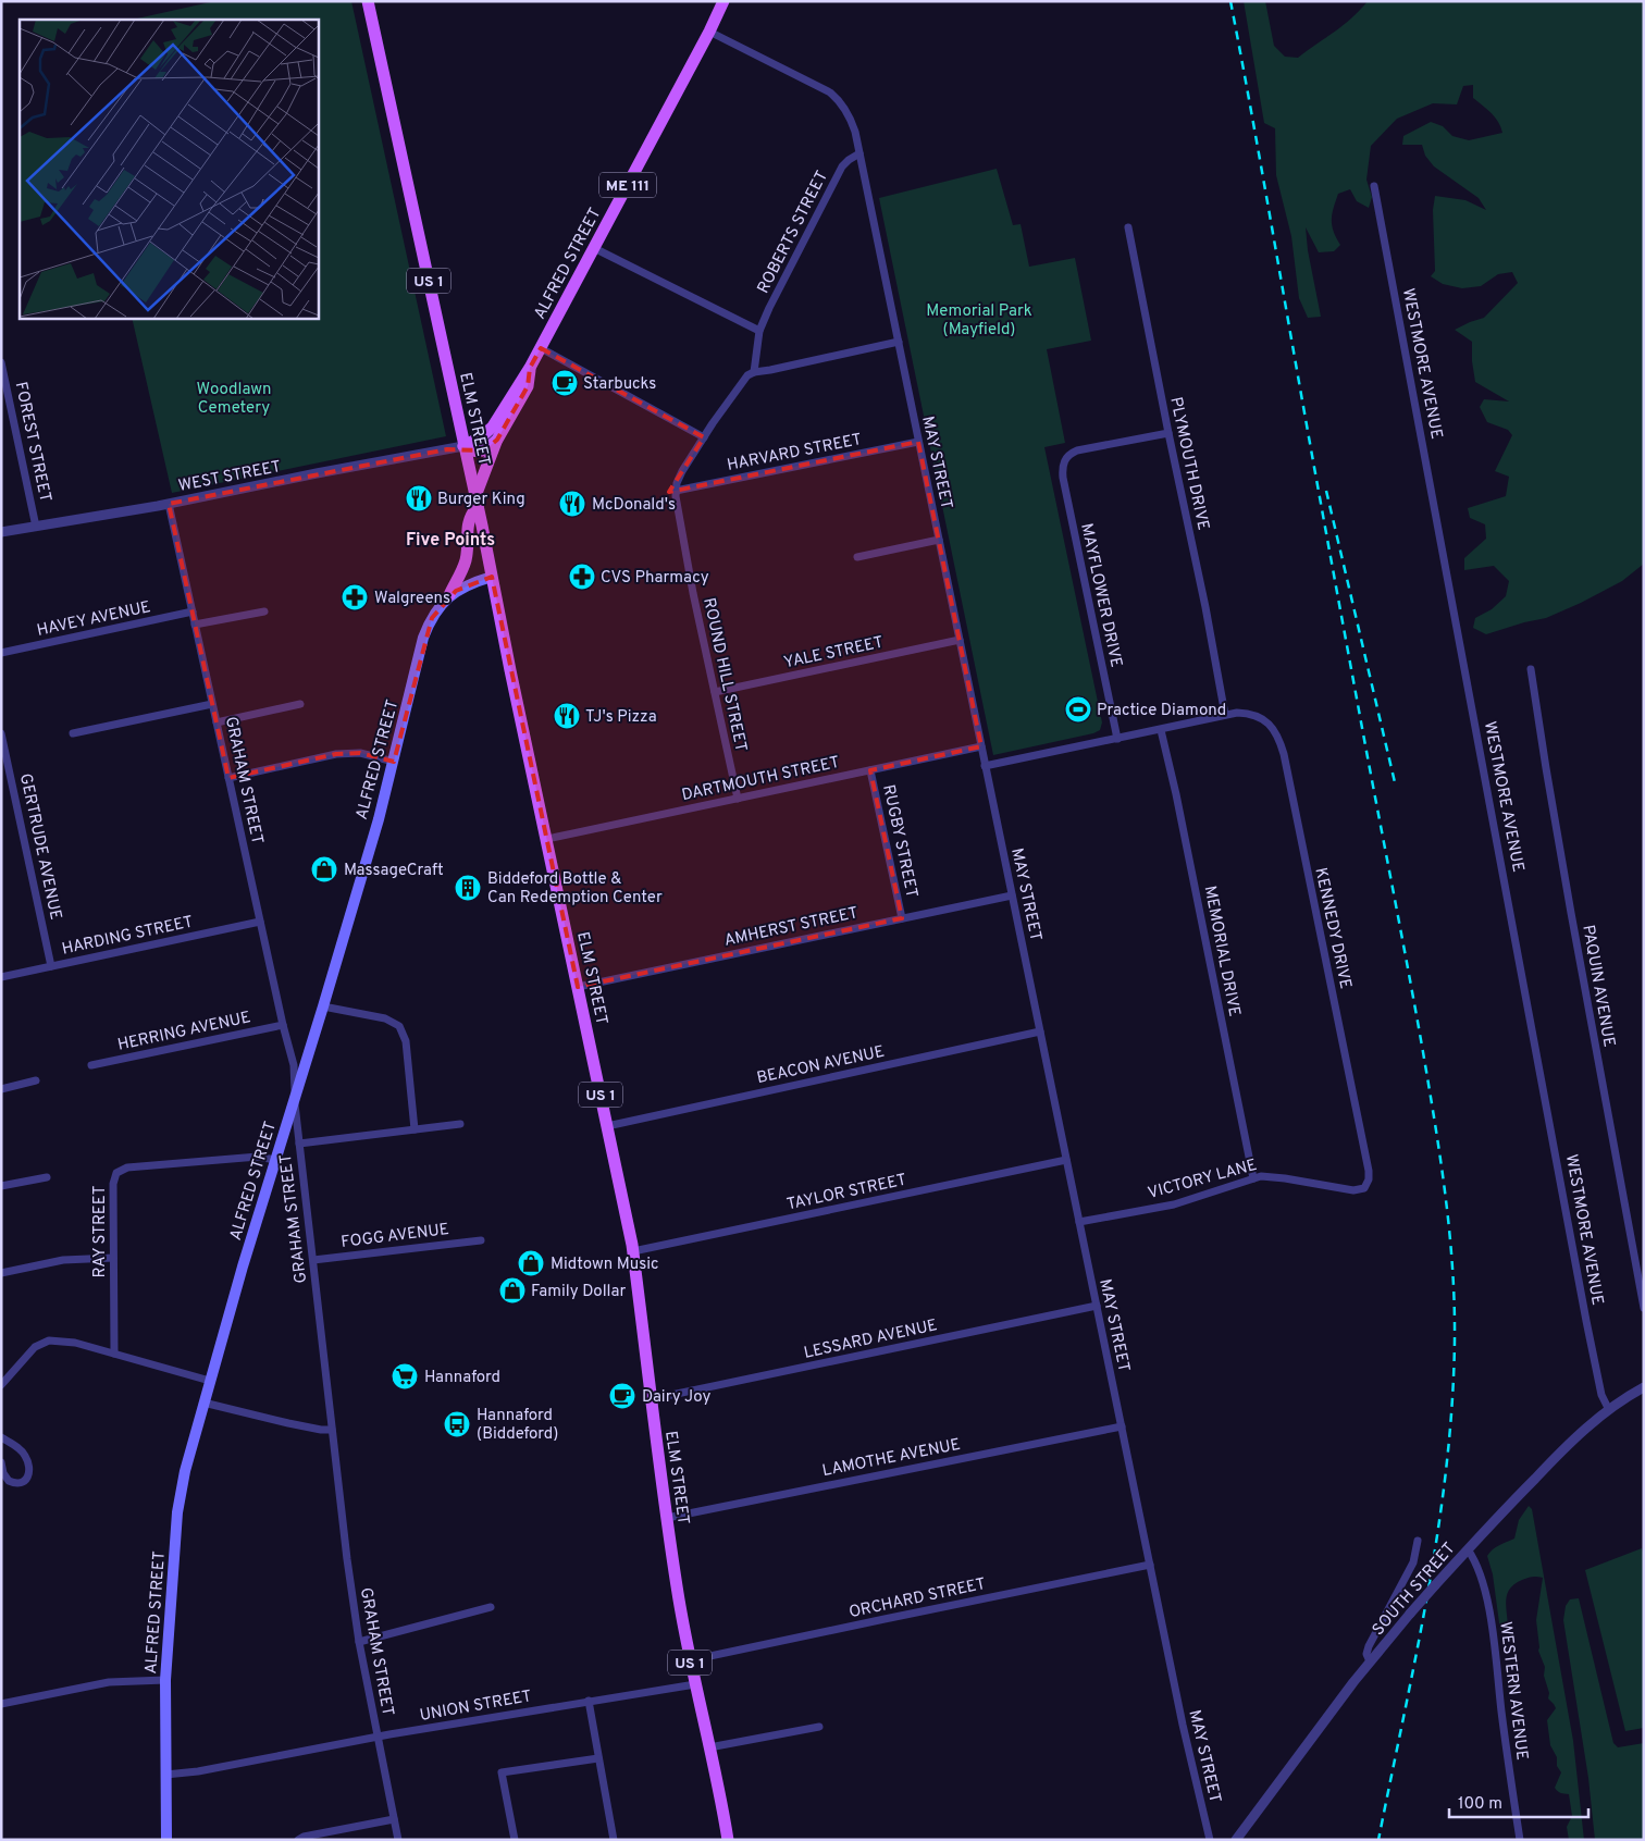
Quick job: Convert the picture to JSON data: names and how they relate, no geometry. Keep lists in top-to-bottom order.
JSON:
{
  "streets": {
    "main road": [
      "ME 111",
      "ALFRED STREET",
      "US 1",
      "ELM STREET"
    ],
    "street": [
      "ROBERTS STREET",
      "WESTMORE AVENUE",
      "FOREST STREET",
      "HARVARD STREET",
      "MAY STREET",
      "PLYMOUTH DRIVE",
      "WEST STREET",
      "MAYFLOWER DRIVE",
      "HAVEY AVENUE",
      "YALE STREET",
      "ROUND HILL STREET",
      "DARTMOUTH STREET",
      "GRAHAM STREET",
      "RUGBY STREET",
      "GERTRUDE AVENUE",
      "AMHERST STREET",
      "KENNEDY DRIVE",
      "HARDING STREET",
      "MEMORIAL DRIVE",
      "PAQUIN AVENUE",
      "HERRING AVENUE",
      "BEACON AVENUE",
      "VICTORY LANE",
      "TAYLOR STREET",
      "RAY STREET",
      "FOGG AVENUE",
      "LESSARD AVENUE",
      "LAMOTHE AVENUE",
      "SOUTH STREET",
      "ORCHARD STREET",
      "WESTERN AVENUE",
      "UNION STREET"
    ]
  },
  "crossings": [
    ["ROBERTS STREET", "MAY STREET"],
    ["ROBERTS STREET", "ROUND HILL STREET"],
    ["ALFRED STREET", "ELM STREET"],
    ["ALFRED STREET", "MAY STREET"],
    ["ALFRED STREET", "WEST STREET"],
    ["ALFRED STREET", "GRAHAM STREET"],
    ["ALFRED STREET", "RAY STREET"],
    ["ALFRED STREET", "UNION STREET"],
    ["WESTMORE AVENUE", "SOUTH STREET"],
    ["ELM STREET", "WEST STREET"],
    ["ELM STREET", "DARTMOUTH STREET"],
    ["ELM STREET", "AMHERST STREET"],
    ["ELM STREET", "BEACON AVENUE"],
    ["ELM STREET", "TAYLOR STREET"],
    ["ELM STREET", "LESSARD AVENUE"],
    ["ELM STREET", "LAMOTHE AVENUE"],
    ["ELM STREET", "ORCHARD STREET"],
    ["ELM STREET", "UNION STREET"],
    ["FOREST STREET", "WEST STREET"],
    ["HARVARD STREET", "MAY STREET"],
    ["HARVARD STREET", "ROUND HILL STREET"],
    ["MAY STREET", "YALE STREET"],
    ["MAY STREET", "DARTMOUTH STREET"],
    ["MAY STREET", "AMHERST STREET"],
    ["MAY STREET", "BEACON AVENUE"],
    ["MAY STREET", "VICTORY LANE"],
    ["MAY STREET", "TAYLOR STREET"],
    ["MAY STREET", "LESSARD AVENUE"],
    ["MAY STREET", "LAMOTHE AVENUE"],
    ["MAY STREET", "ORCHARD STREET"],
    ["PLYMOUTH DRIVE", "MAYFLOWER DRIVE"],
    ["PLYMOUTH DRIVE", "KENNEDY DRIVE"],
    ["WEST STREET", "GRAHAM STREET"],
    ["HAVEY AVENUE", "GRAHAM STREET"],
    ["YALE STREET", "ROUND HILL STREET"],
    ["ROUND HILL STREET", "DARTMOUTH STREET"],
    ["DARTMOUTH STREET", "RUGBY STREET"],
    ["GRAHAM STREET", "HARDING STREET"],
    ["GRAHAM STREET", "HERRING AVENUE"],
    ["GRAHAM STREET", "FOGG AVENUE"],
    ["GRAHAM STREET", "UNION STREET"],
    ["RUGBY STREET", "AMHERST STREET"],
    ["GERTRUDE AVENUE", "HARDING STREET"],
    ["KENNEDY DRIVE", "VICTORY LANE"],
    ["MEMORIAL DRIVE", "VICTORY LANE"],
    ["SOUTH STREET", "WESTERN AVENUE"]
  ],
  "districts": ["Five Points"],
  "parks": ["Memorial Park (Mayfield)", "Woodlawn Cemetery"],
  "places": {
    "cafe": ["Starbucks", "Dairy Joy"],
    "restaurant": ["Burger King", "McDonald's", "TJ's Pizza"],
    "pharmacy": ["CVS Pharmacy", "Walgreens"],
    "sports": ["Practice Diamond"],
    "shop": ["MassageCraft", "Midtown Music", "Family Dollar"],
    "building": ["Biddeford Bottle & Can Redemption Center"],
    "supermarket": ["Hannaford"],
    "bus stop": ["Hannaford (Biddeford)"]
  },
  "scale_bar": "100 m"
}
